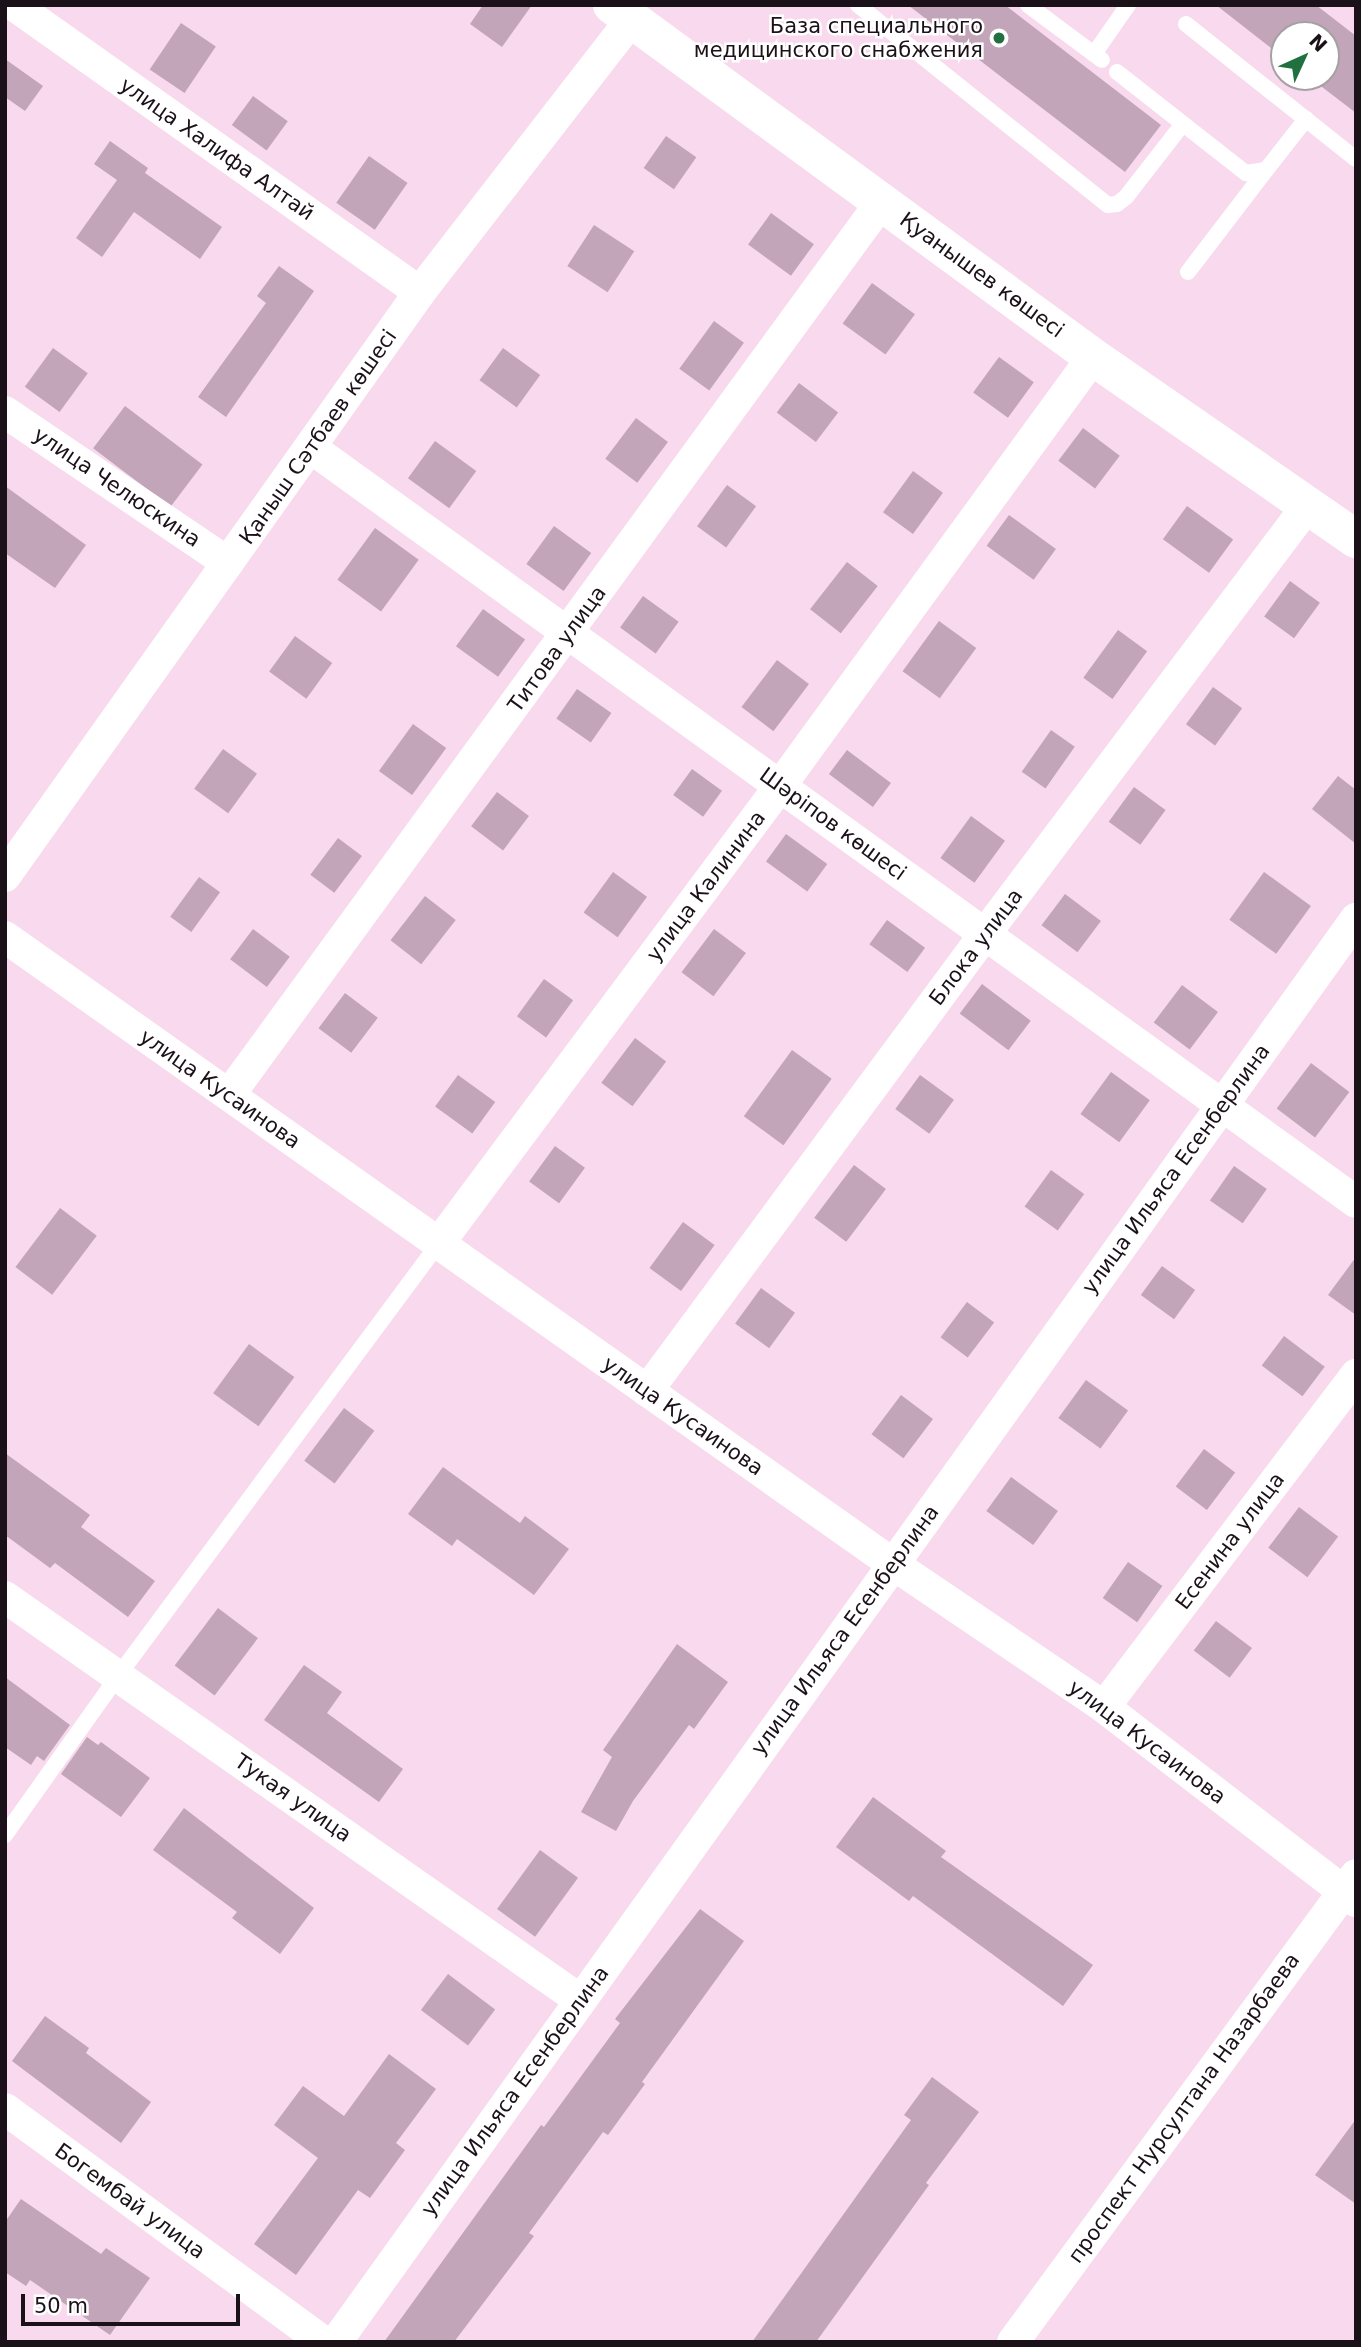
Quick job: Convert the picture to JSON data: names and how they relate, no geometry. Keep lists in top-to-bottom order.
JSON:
{
  "streets": {
    "street": [
      "улица Халифа Алтай",
      "Қуанышев көшесі",
      "Қаныш Сәтбаев көшесі",
      "улица Челюскина",
      "Титова улица",
      "Шәріпов көшесі",
      "улица Калинина",
      "Блока улица",
      "улица Кусаинова",
      "улица Ильяса Есенберлина",
      "Есенина улица",
      "Тукая улица",
      "проспект Нурсултана Назарбаева",
      "Богембай улица"
    ]
  },
  "crossings": [
    ["улица Халифа Алтай", "Қаныш Сәтбаев көшесі"],
    ["Қуанышев көшесі", "Қаныш Сәтбаев көшесі"],
    ["Қуанышев көшесі", "Титова улица"],
    ["Қуанышев көшесі", "улица Калинина"],
    ["Қуанышев көшесі", "Блока улица"],
    ["Қаныш Сәтбаев көшесі", "улица Челюскина"],
    ["Қаныш Сәтбаев көшесі", "Шәріпов көшесі"],
    ["Титова улица", "Шәріпов көшесі"],
    ["Титова улица", "улица Кусаинова"],
    ["Шәріпов көшесі", "улица Калинина"],
    ["Шәріпов көшесі", "Блока улица"],
    ["Шәріпов көшесі", "улица Ильяса Есенберлина"],
    ["улица Калинина", "улица Кусаинова"],
    ["Блока улица", "улица Кусаинова"],
    ["улица Кусаинова", "улица Ильяса Есенберлина"],
    ["улица Кусаинова", "Есенина улица"],
    ["улица Кусаинова", "проспект Нурсултана Назарбаева"],
    ["улица Ильяса Есенберлина", "Тукая улица"]
  ],
  "places": ["База специального медицинского снабжения"],
  "scale_bar": "50 m",
  "north": "top right"
}
